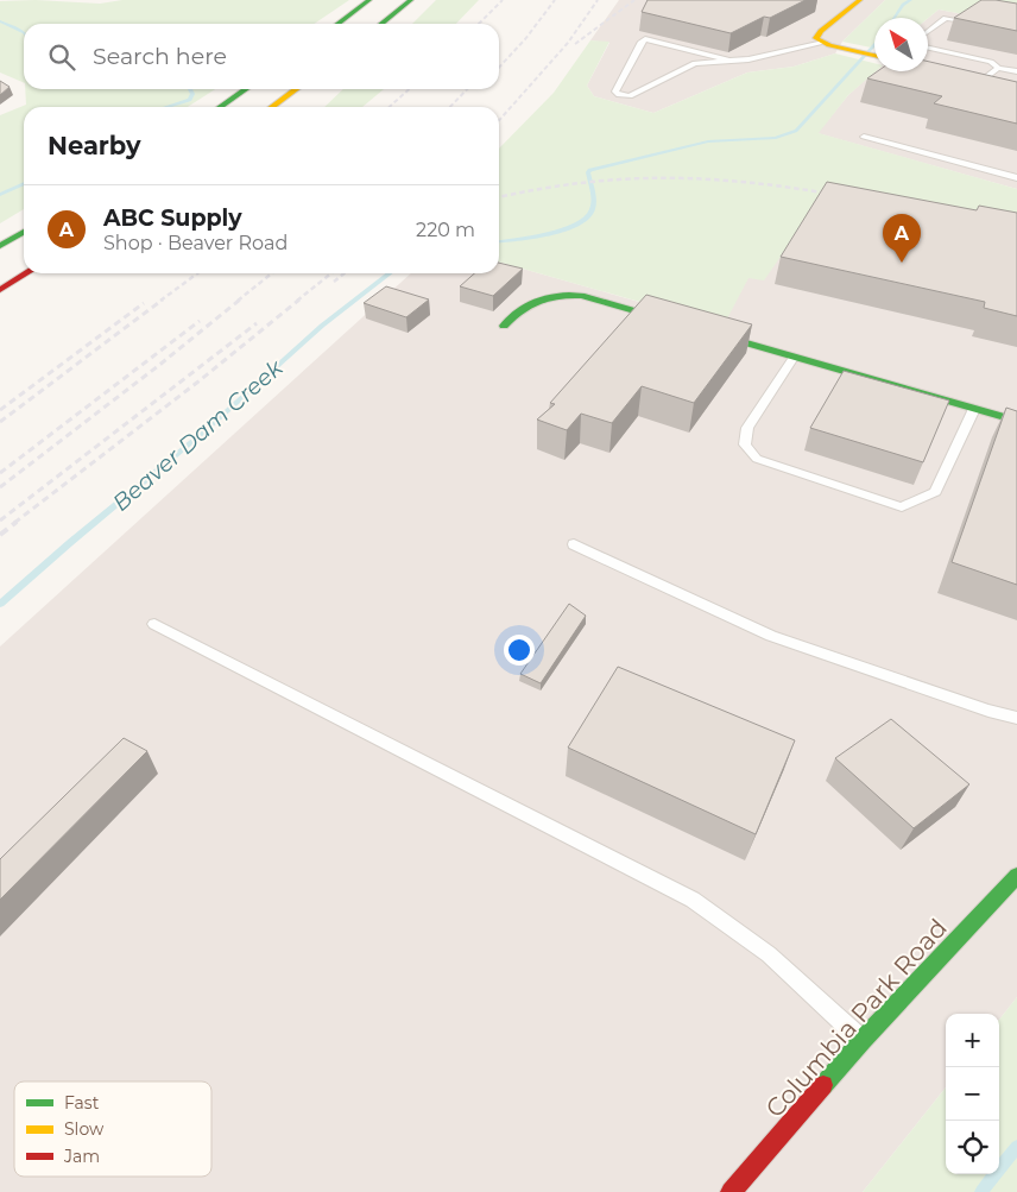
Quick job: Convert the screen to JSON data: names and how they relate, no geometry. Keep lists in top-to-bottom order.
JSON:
{
  "streets": {
    "main road": ["Columbia Park Road"]
  },
  "water": ["Beaver Dam Creek"],
  "legend": ["Fast", "Slow", "Jam"],
  "north": "top left",
  "page": {
    "search": "Search here",
    "heading": "Nearby",
    "list": [
      {
        "mark": "A",
        "name": "ABC Supply",
        "note": "Shop · Beaver Road",
        "value": "220 m"
      }
    ],
    "pins": "A",
    "map_buttons": ["+", "−"]
  }
}
